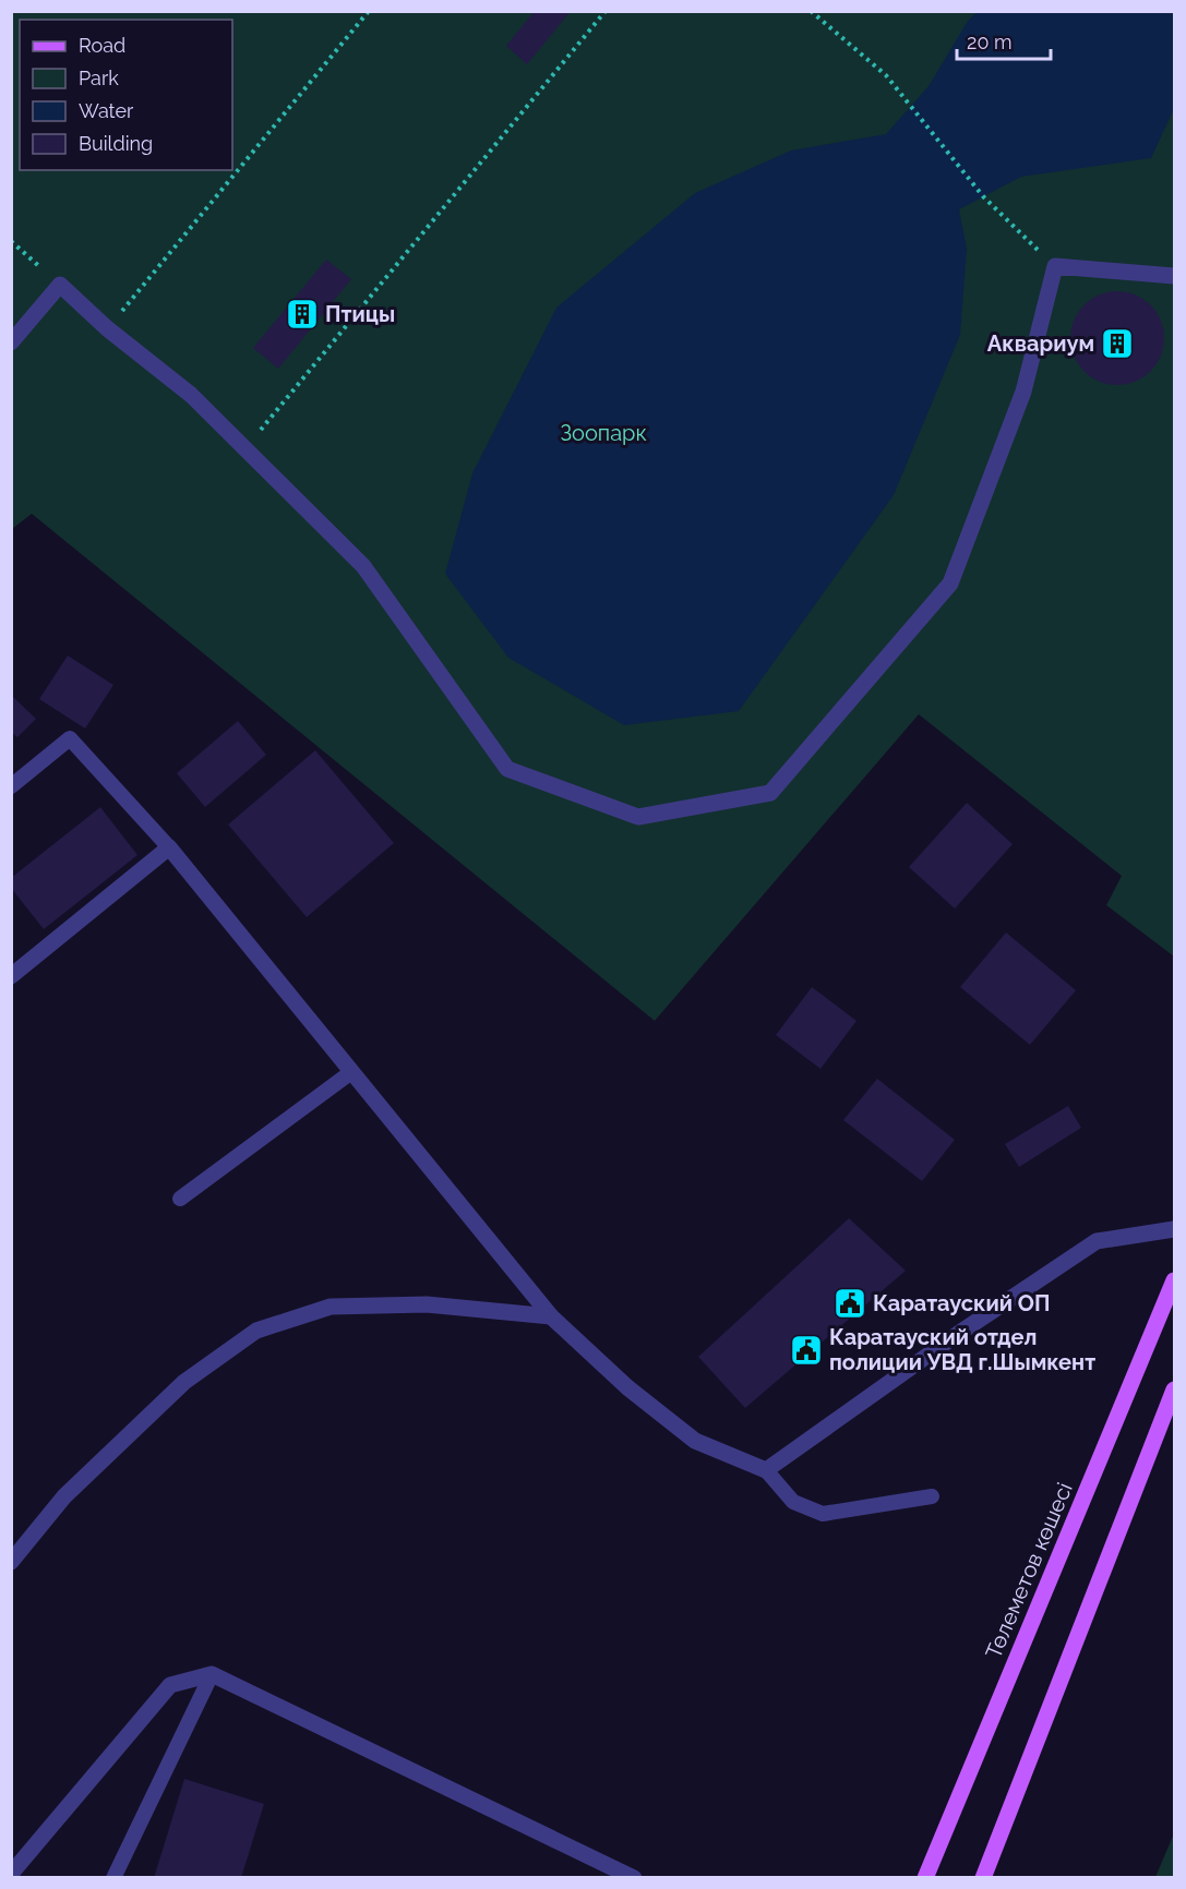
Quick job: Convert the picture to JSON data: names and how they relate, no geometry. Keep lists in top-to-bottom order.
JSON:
{
  "streets": {
    "main road": ["Төлеметов көшесі"]
  },
  "parks": ["Зоопарк"],
  "places": {
    "building": ["Птицы", "Аквариум"],
    "public building": ["Каратауский ОП", "Каратауский отдел полиции УВД г.Шымкент"]
  },
  "legend": [
    "Road",
    "Park",
    "Water",
    "Building"
  ],
  "scale_bar": "20 m"
}
